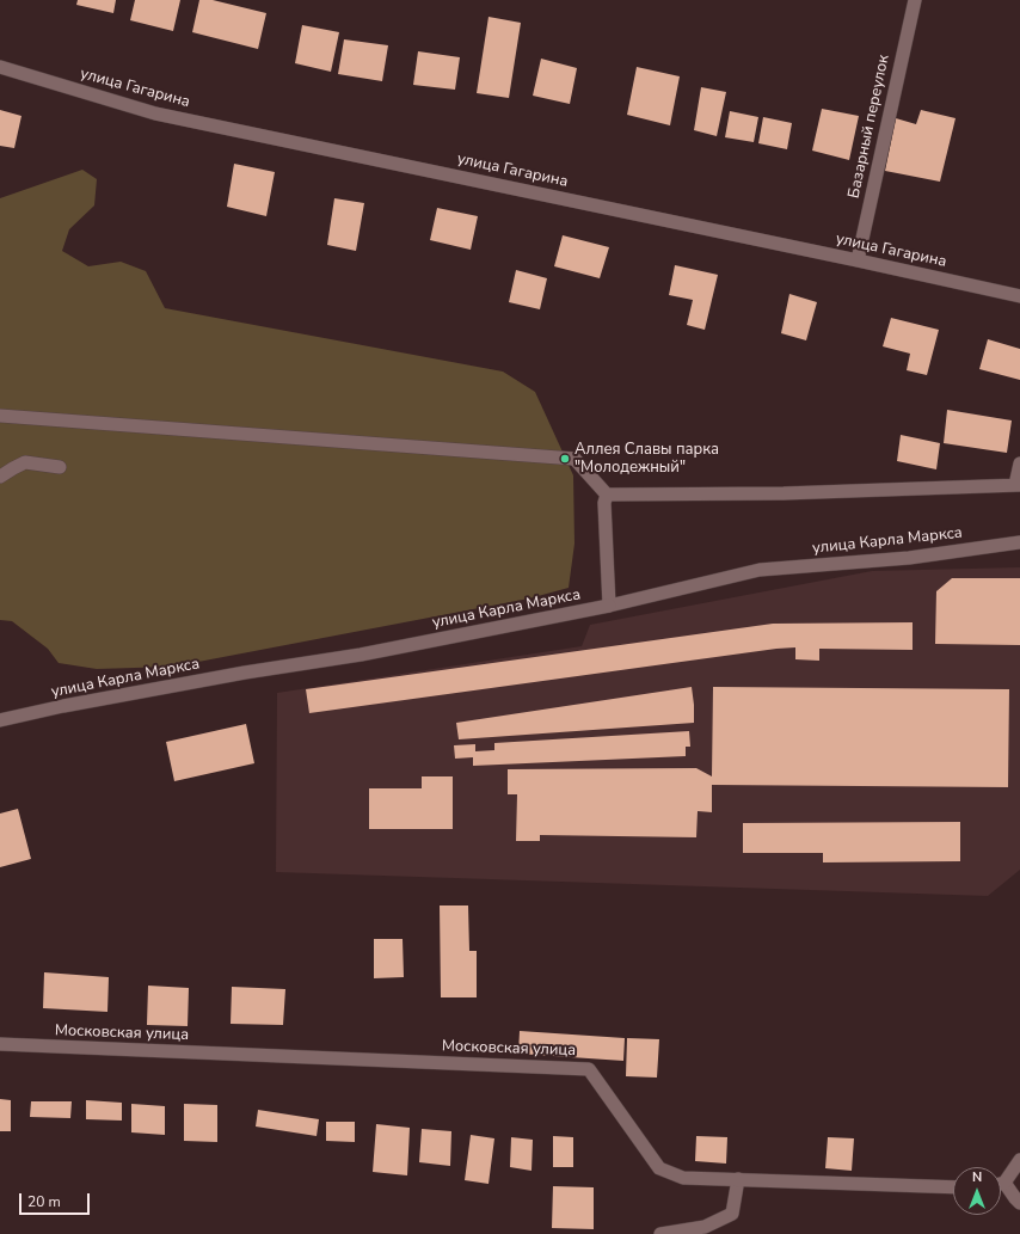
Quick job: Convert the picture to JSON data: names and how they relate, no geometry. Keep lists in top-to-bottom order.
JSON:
{
  "streets": {
    "street": [
      "улица Гагарина",
      "Базарный переулок",
      "улица Карла Маркса",
      "Московская улица"
    ]
  },
  "crossings": [
    ["улица Гагарина", "Базарный переулок"]
  ],
  "places": ["Аллея Славы парка \"Молодежный\""],
  "scale_bar": "20 m",
  "north": "top"
}
